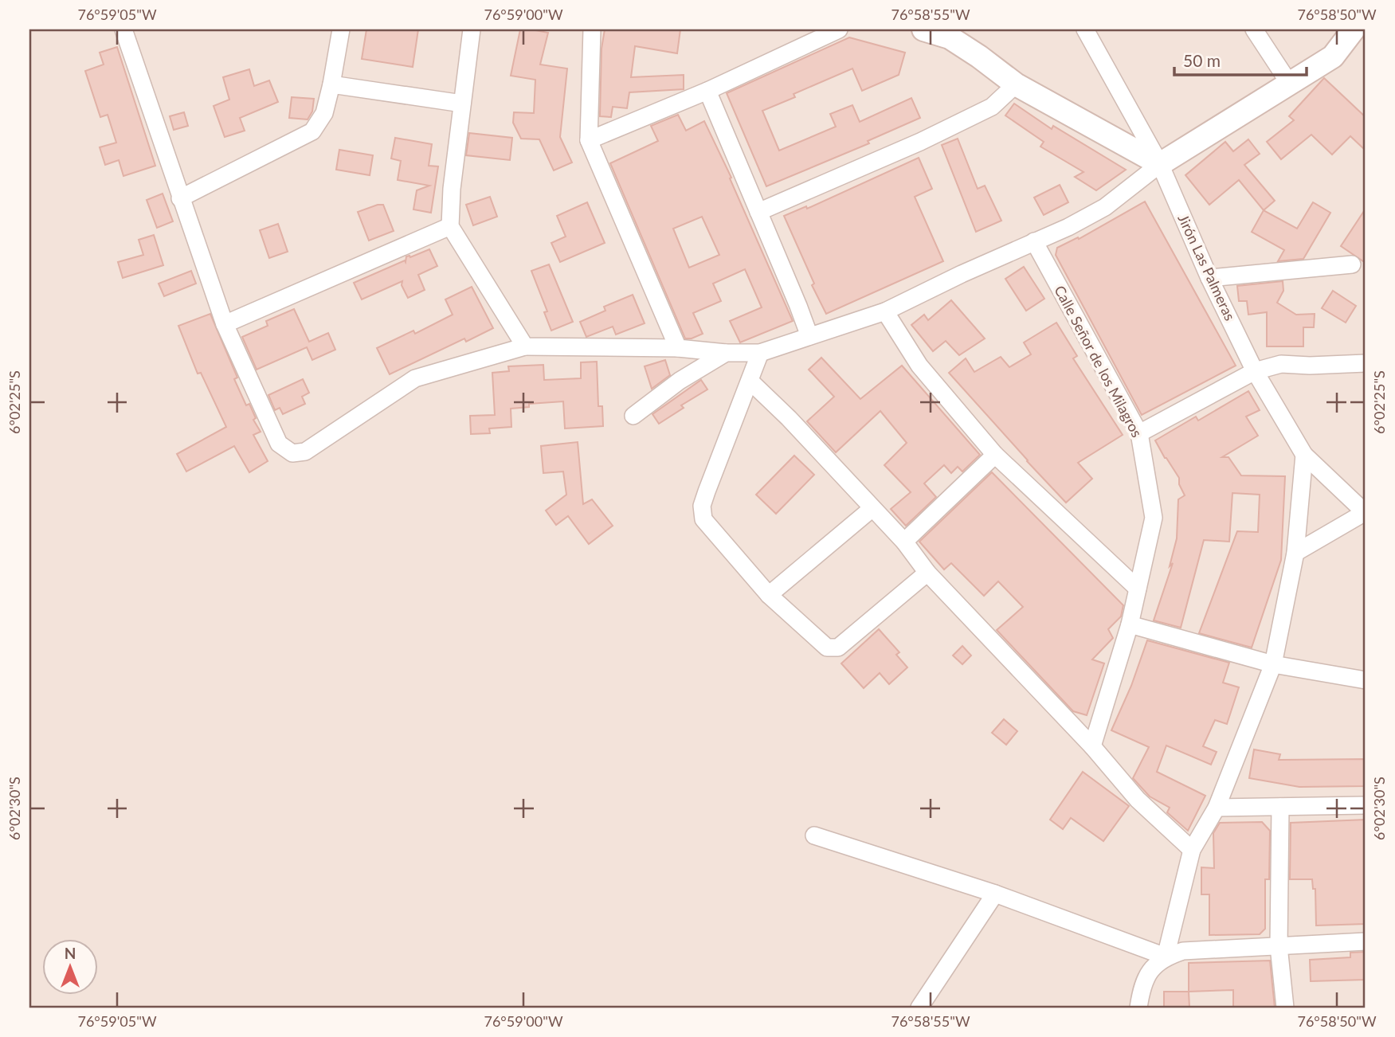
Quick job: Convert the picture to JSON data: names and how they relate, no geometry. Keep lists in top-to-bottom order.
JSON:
{
  "streets": {
    "street": ["Jirón Las Palmeras", "Calle Señor de los Milagros"]
  },
  "scale_bar": "50 m",
  "north": "top",
  "coordinates": [
    "76°59'05\"W",
    "76°59'00\"W",
    "76°58'55\"W",
    "76°58'50\"W",
    "6°02'25\"S",
    "6°02'30\"S"
  ]
}
